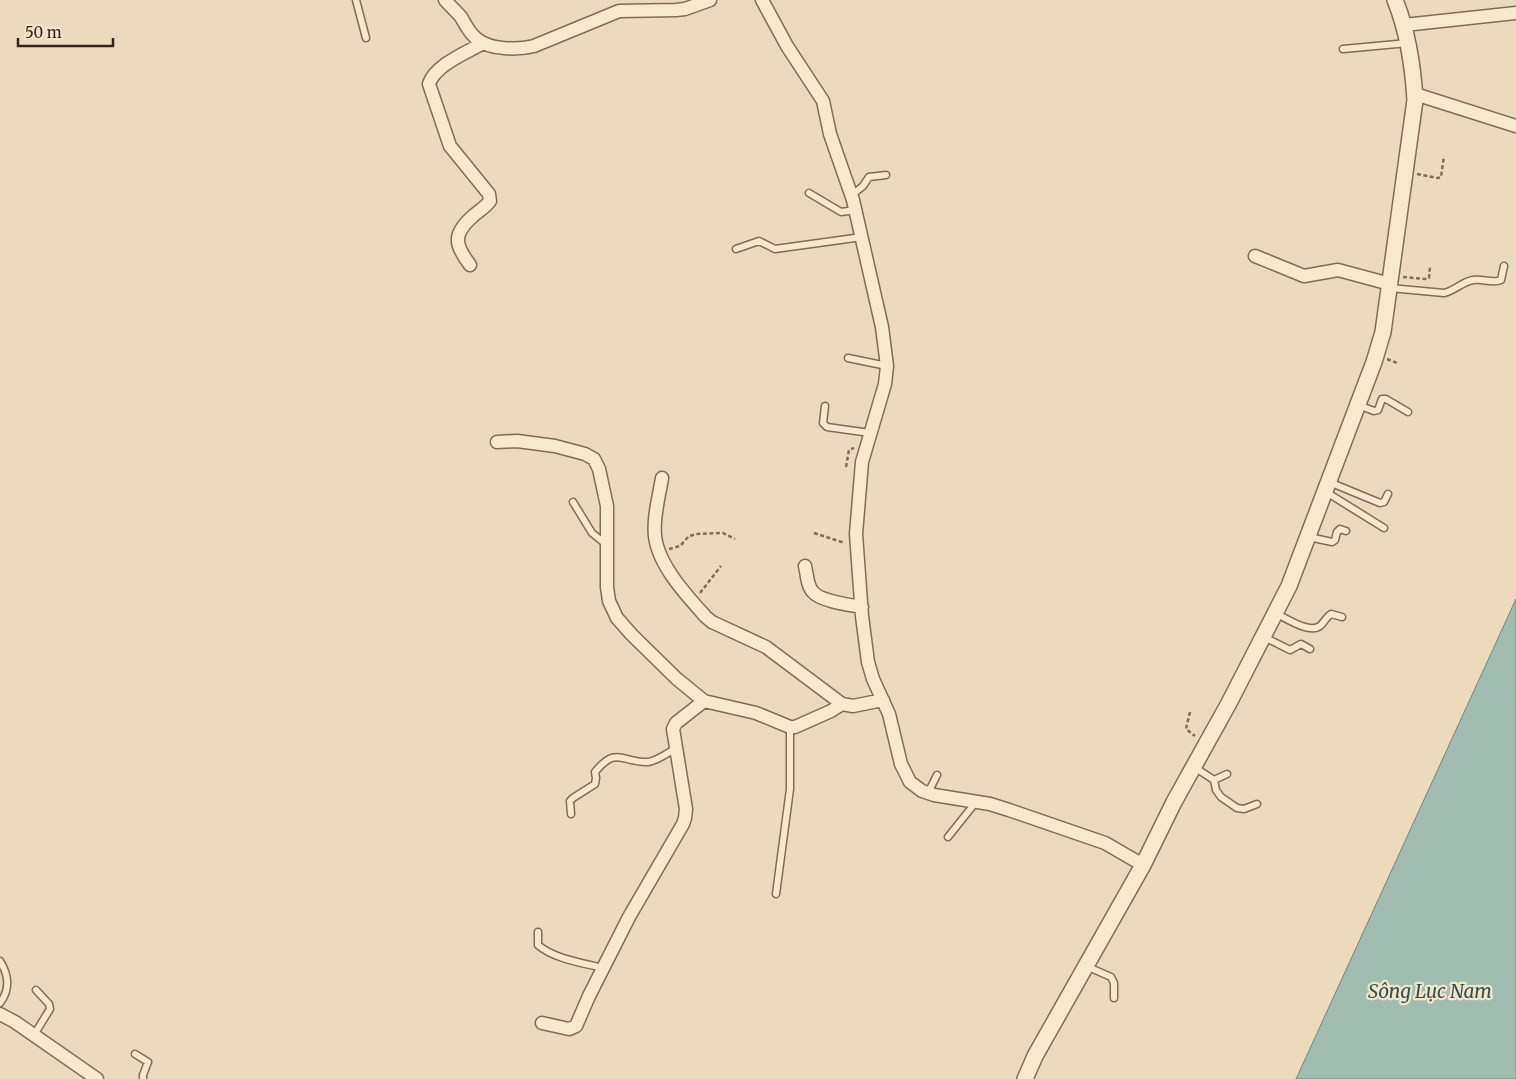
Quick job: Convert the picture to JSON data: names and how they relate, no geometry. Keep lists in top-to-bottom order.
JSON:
{
  "water": ["Sông Lục Nam"],
  "scale_bar": "50 m"
}
